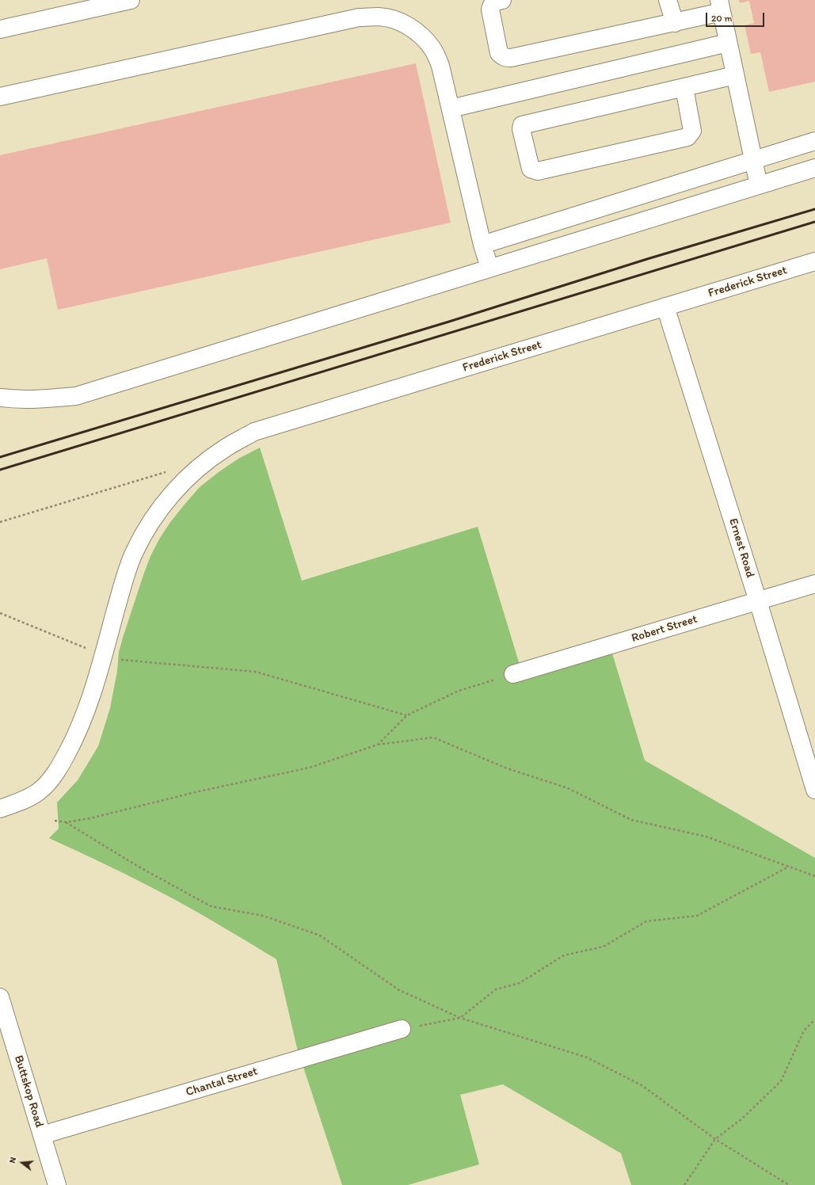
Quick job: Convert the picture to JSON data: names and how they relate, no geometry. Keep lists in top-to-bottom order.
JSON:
{
  "streets": {
    "street": [
      "Frederick Street",
      "Ernest Road",
      "Robert Street",
      "Chantal Street",
      "Buttskop Road"
    ]
  },
  "crossings": [
    ["Frederick Street", "Ernest Road"],
    ["Ernest Road", "Robert Street"],
    ["Chantal Street", "Buttskop Road"]
  ],
  "scale_bar": "20 m",
  "north": "left"
}
